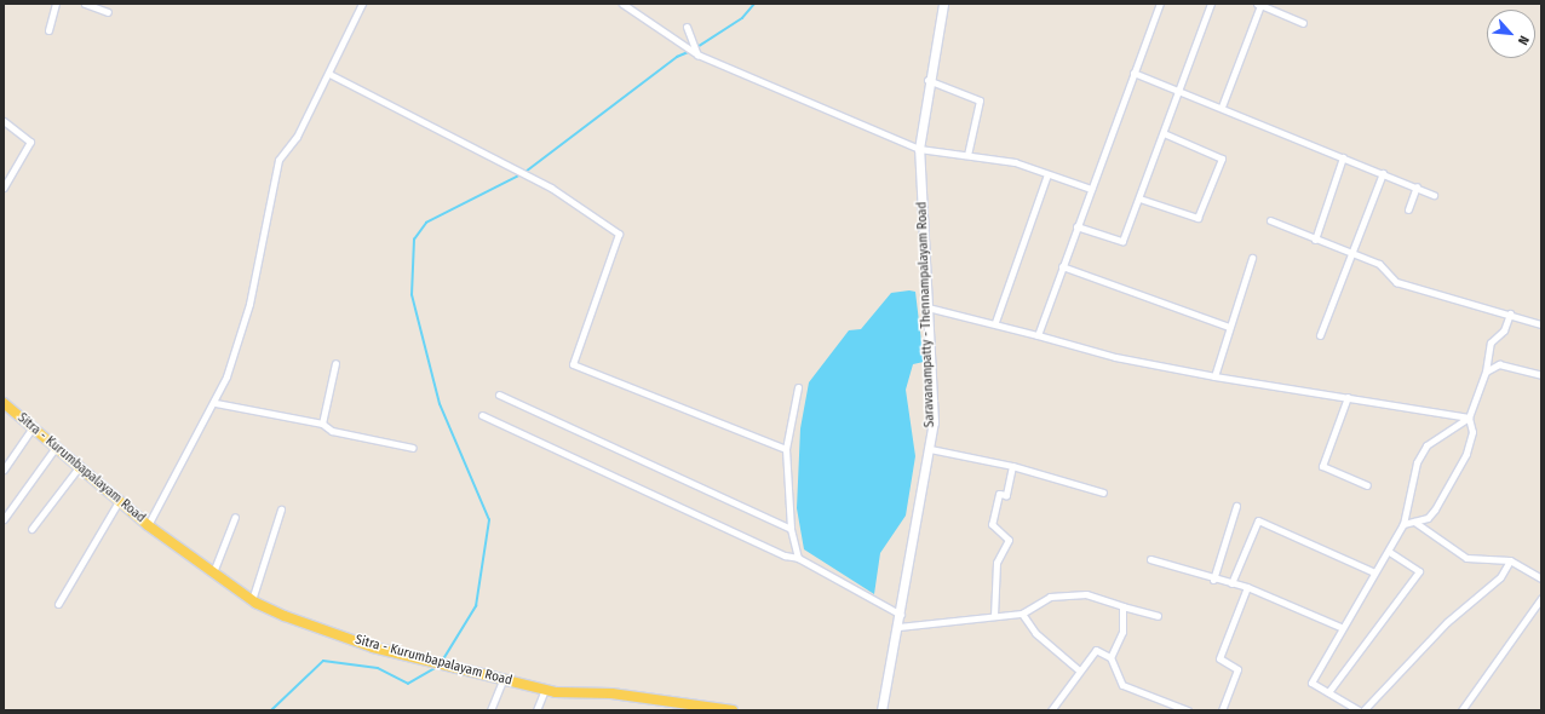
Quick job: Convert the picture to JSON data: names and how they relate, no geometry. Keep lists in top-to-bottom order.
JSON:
{
  "streets": {
    "main road": ["Saravanampatty - Thennampalayam Road", "Sitra - Kurumbapalayam Road"]
  },
  "north": "bottom right"
}
